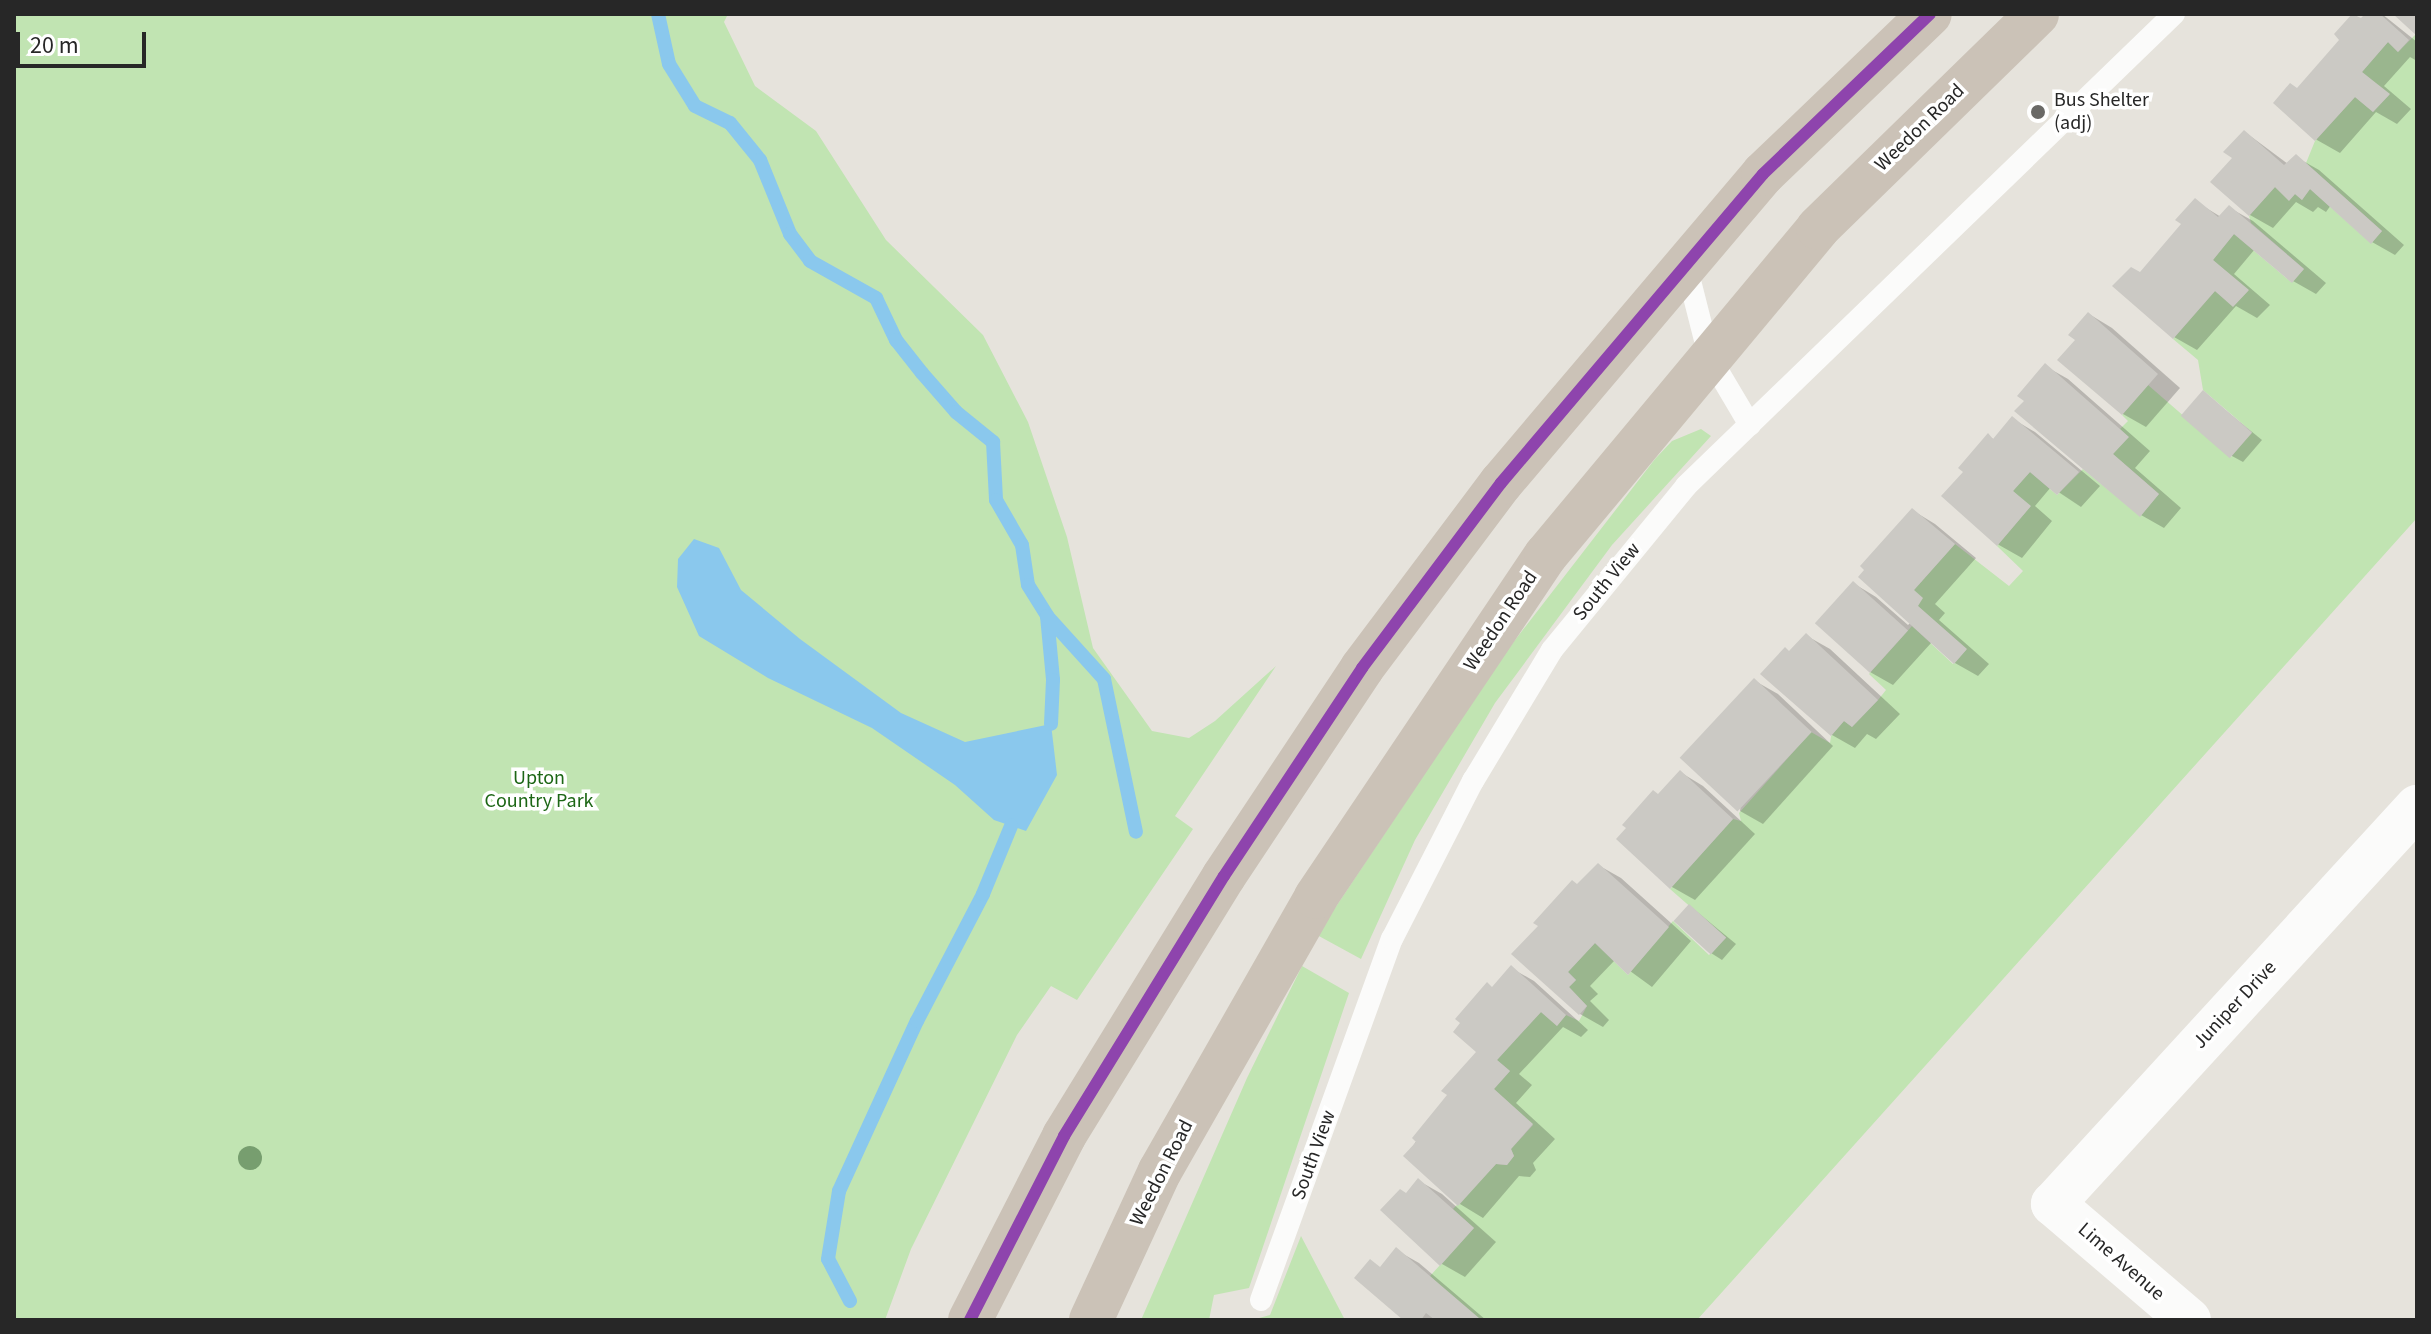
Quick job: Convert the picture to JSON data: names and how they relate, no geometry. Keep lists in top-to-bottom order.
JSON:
{
  "streets": {
    "highway": ["Weedon Road"],
    "street": ["Juniper Drive", "Lime Avenue"],
    "lane": ["South View"]
  },
  "crossings": [
    ["Juniper Drive", "Lime Avenue"]
  ],
  "parks": ["Upton Country Park"],
  "places": ["Bus Shelter (adj)"],
  "scale_bar": "20 m"
}
